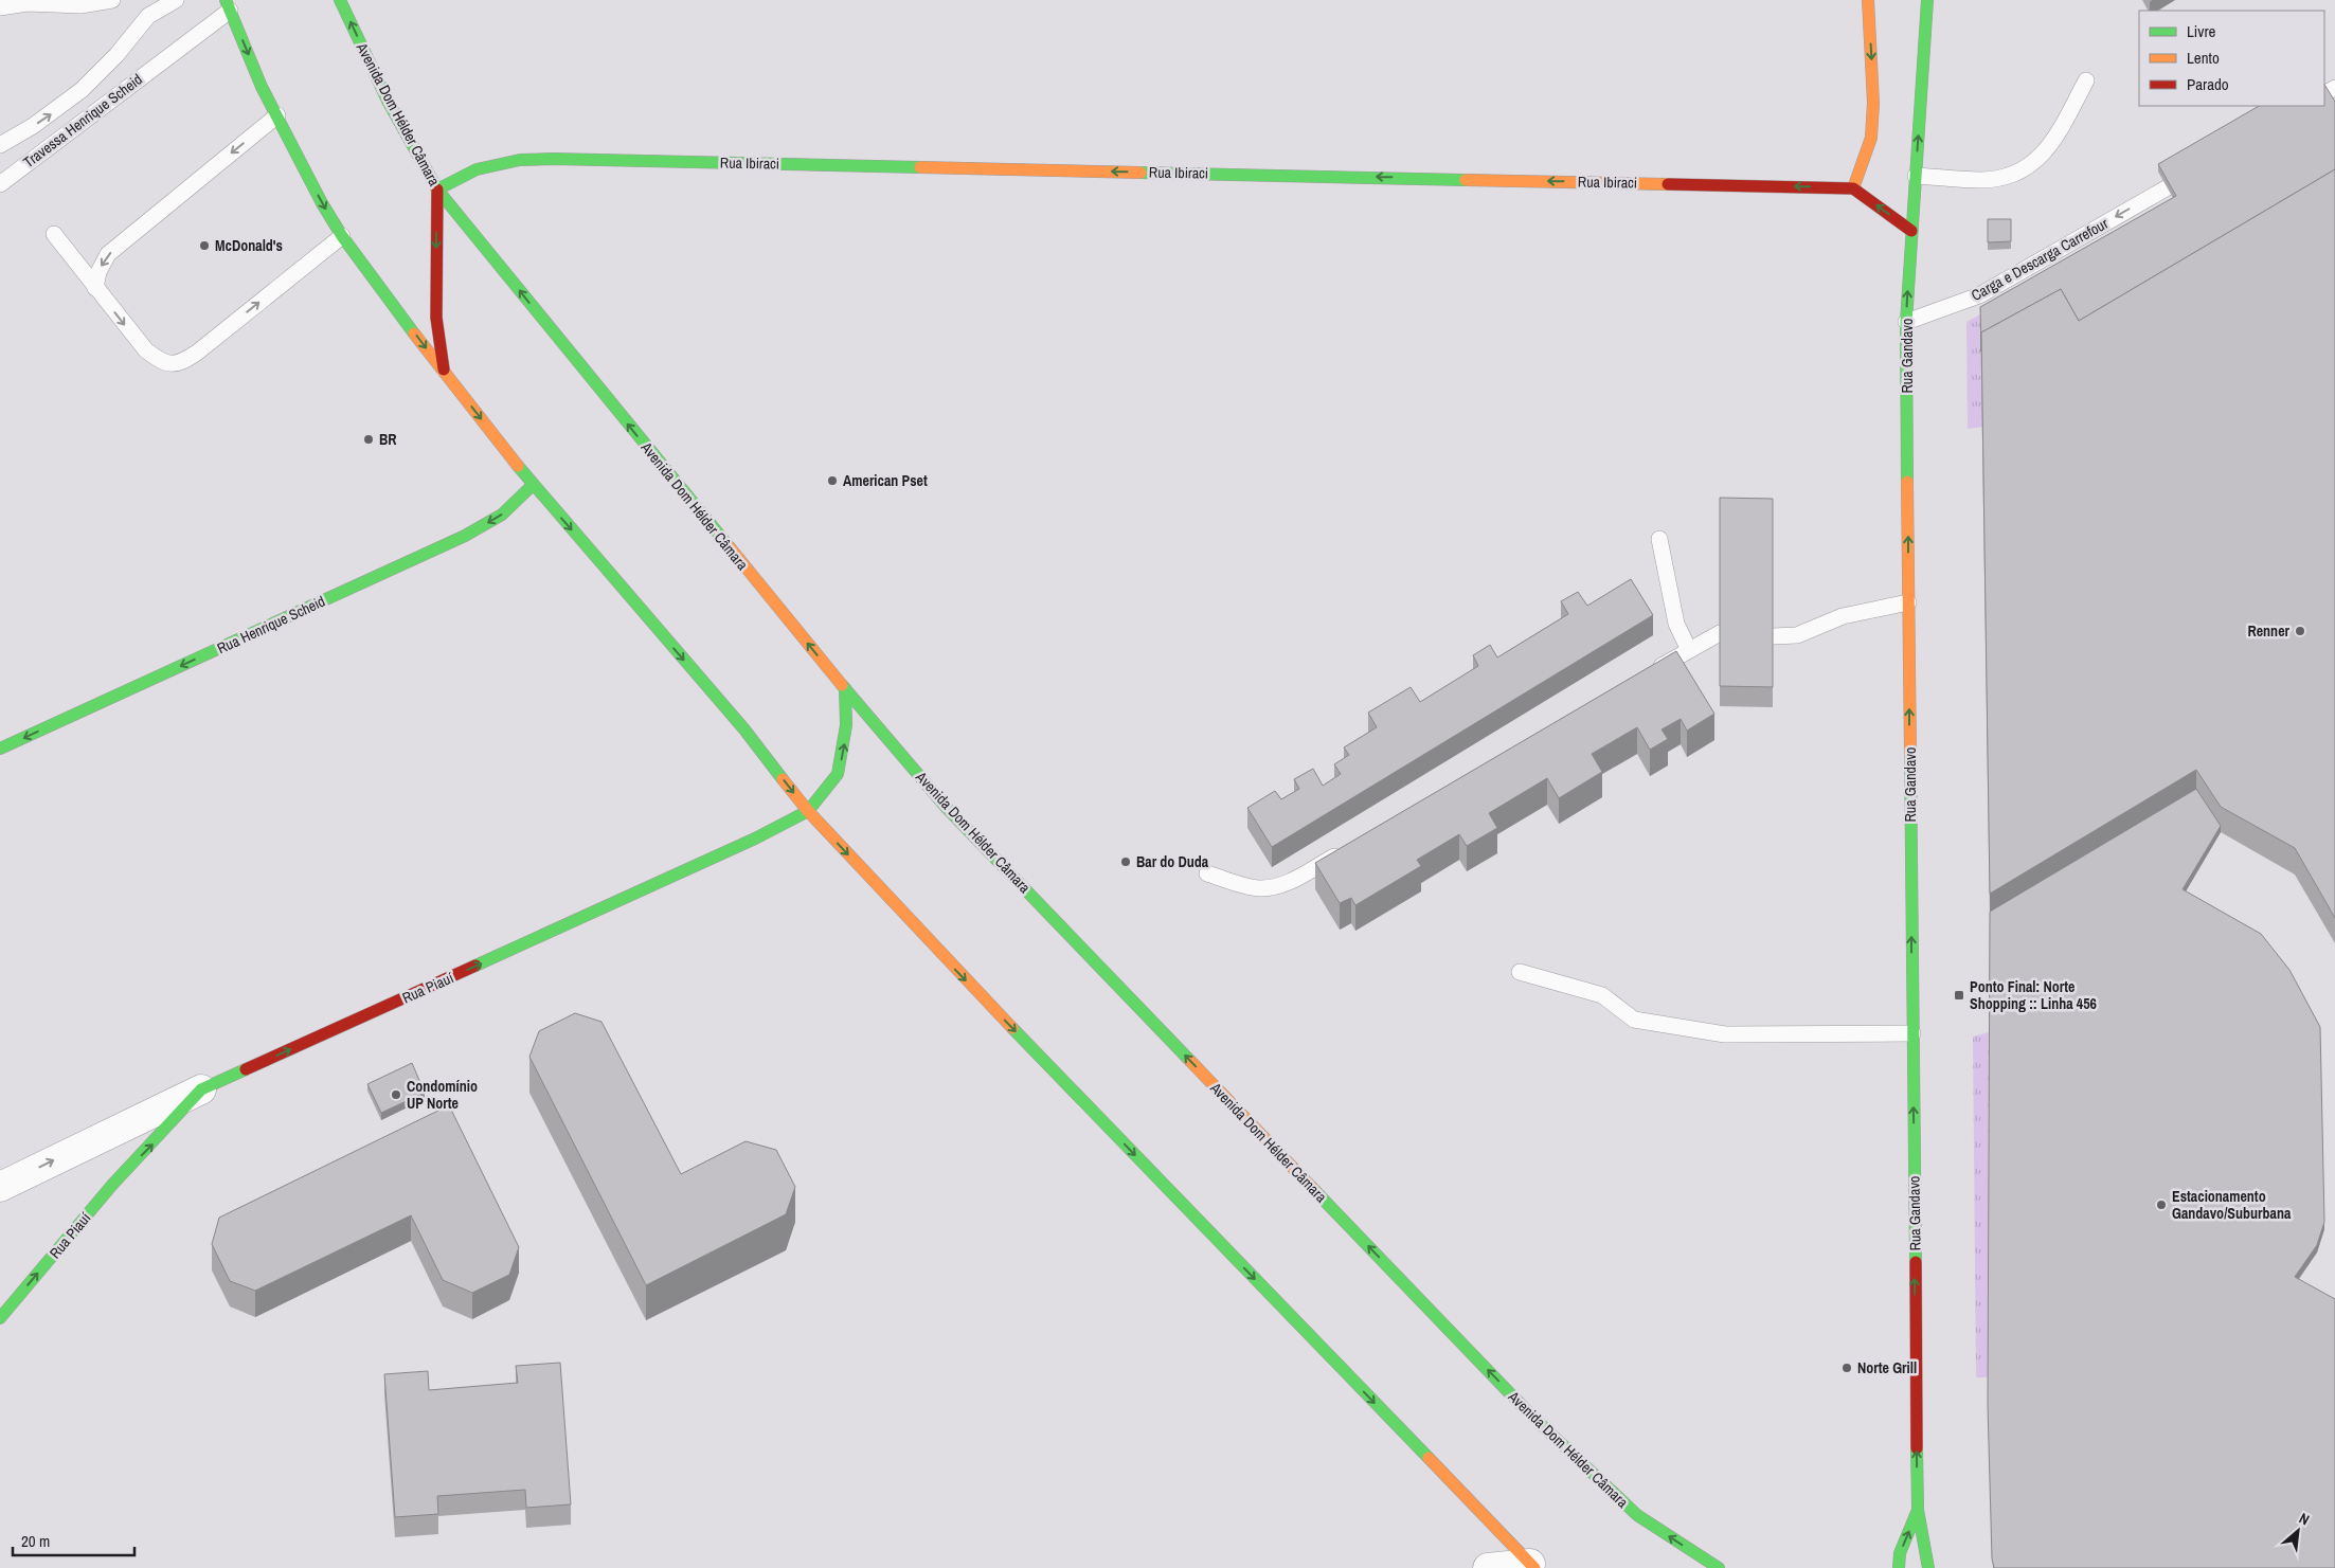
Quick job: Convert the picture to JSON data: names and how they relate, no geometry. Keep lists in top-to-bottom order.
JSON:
{
  "streets": {
    "street": [
      "Avenida Dom Hélder Câmara",
      "Rua Ibiraci",
      "Rua Gandavo",
      "Rua Henrique Scheid",
      "Rua Piauí"
    ],
    "lane": ["Travessa Henrique Scheid", "Carga e Descarga Carrefour"]
  },
  "crossings": [
    ["Avenida Dom Hélder Câmara", "Rua Ibiraci"],
    ["Avenida Dom Hélder Câmara", "Rua Piauí"],
    ["Carga e Descarga Carrefour", "Rua Gandavo"]
  ],
  "one_way": [
    "Rua Ibiraci",
    "Carga e Descarga Carrefour",
    "Rua Gandavo",
    "Rua Henrique Scheid",
    "Rua Piauí"
  ],
  "places": {
    "other": [
      "McDonald's",
      "BR",
      "American Pset",
      "Renner",
      "Bar do Duda",
      "Condomínio UP Norte",
      "Estacionamento Gandavo/Suburbana",
      "Norte Grill"
    ],
    "transit": ["Ponto Final: Norte Shopping :: Linha 456"]
  },
  "legend": ["Livre", "Lento", "Parado"],
  "scale_bar": "20 m",
  "north": "top right"
}
